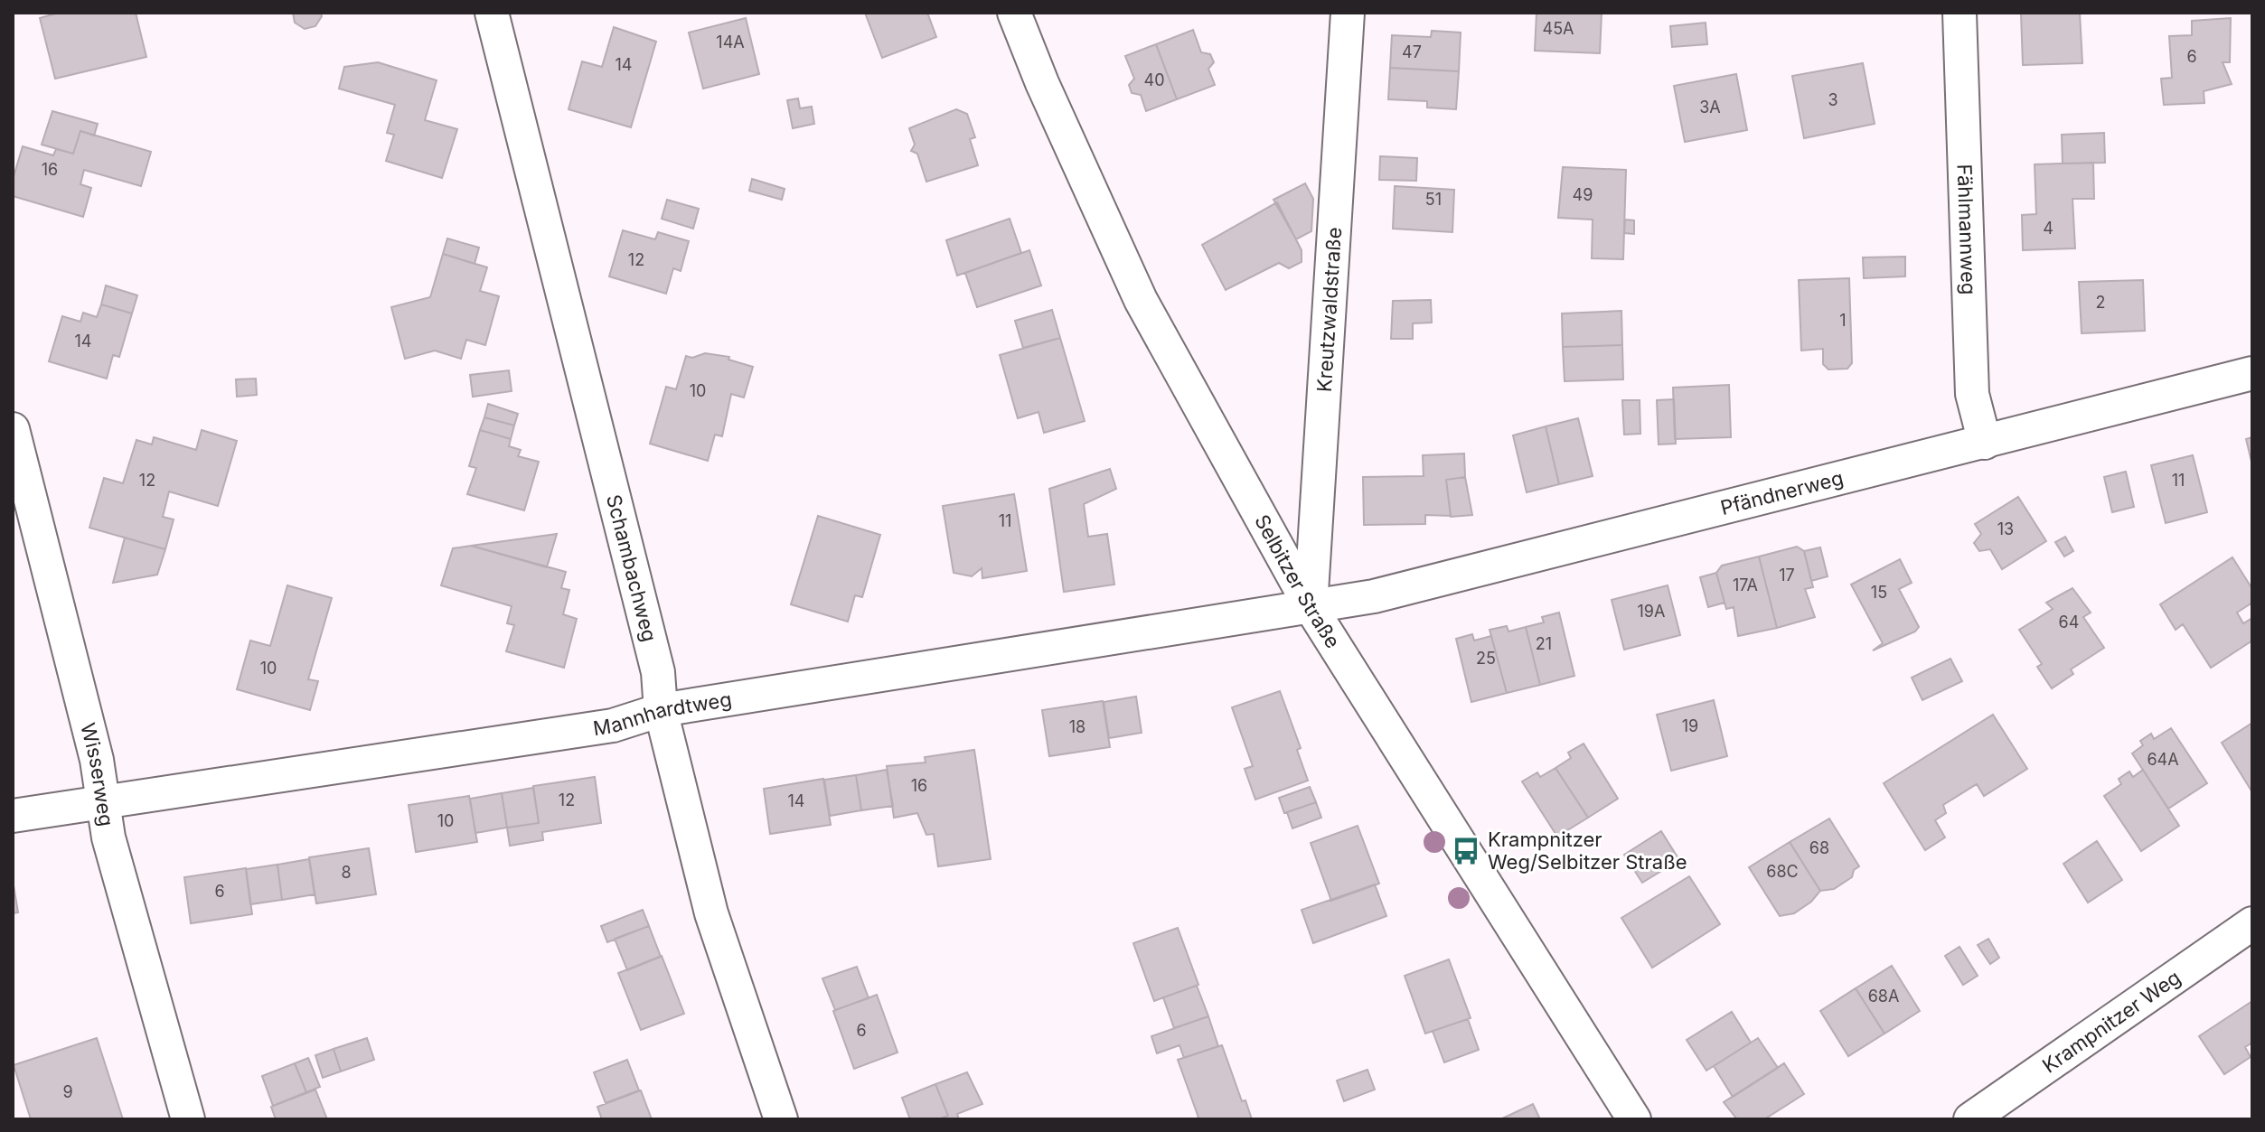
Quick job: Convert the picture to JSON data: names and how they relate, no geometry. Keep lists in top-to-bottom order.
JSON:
{
  "streets": {
    "street": [
      "Fählmannweg",
      "Kreutzwaldstraße",
      "Pfändnerweg",
      "Schambachweg",
      "Selbitzer Straße",
      "Mannhardtweg",
      "Wisserweg",
      "Krampnitzer Weg"
    ]
  },
  "crossings": [
    ["Fählmannweg", "Pfändnerweg"],
    ["Kreutzwaldstraße", "Pfändnerweg"],
    ["Kreutzwaldstraße", "Selbitzer Straße"],
    ["Kreutzwaldstraße", "Mannhardtweg"],
    ["Pfändnerweg", "Selbitzer Straße"],
    ["Pfändnerweg", "Mannhardtweg"],
    ["Schambachweg", "Mannhardtweg"],
    ["Selbitzer Straße", "Mannhardtweg"],
    ["Mannhardtweg", "Wisserweg"]
  ],
  "places": {
    "bus stop": ["Krampnitzer Weg/Selbitzer Straße"]
  },
  "house_numbers": [
    "45A",
    "14A",
    "47",
    "6",
    "14",
    "40",
    "3",
    "3A",
    "16",
    "49",
    "51",
    "4",
    "12",
    "2",
    "1",
    "14",
    "10",
    "12",
    "11",
    "11",
    "13",
    "17",
    "17A",
    "15",
    "19A",
    "64",
    "21",
    "25",
    "10",
    "19",
    "18",
    "64A",
    "16",
    "12",
    "14",
    "10",
    "68",
    "68C",
    "8",
    "6",
    "68A",
    "6",
    "9"
  ]
}
